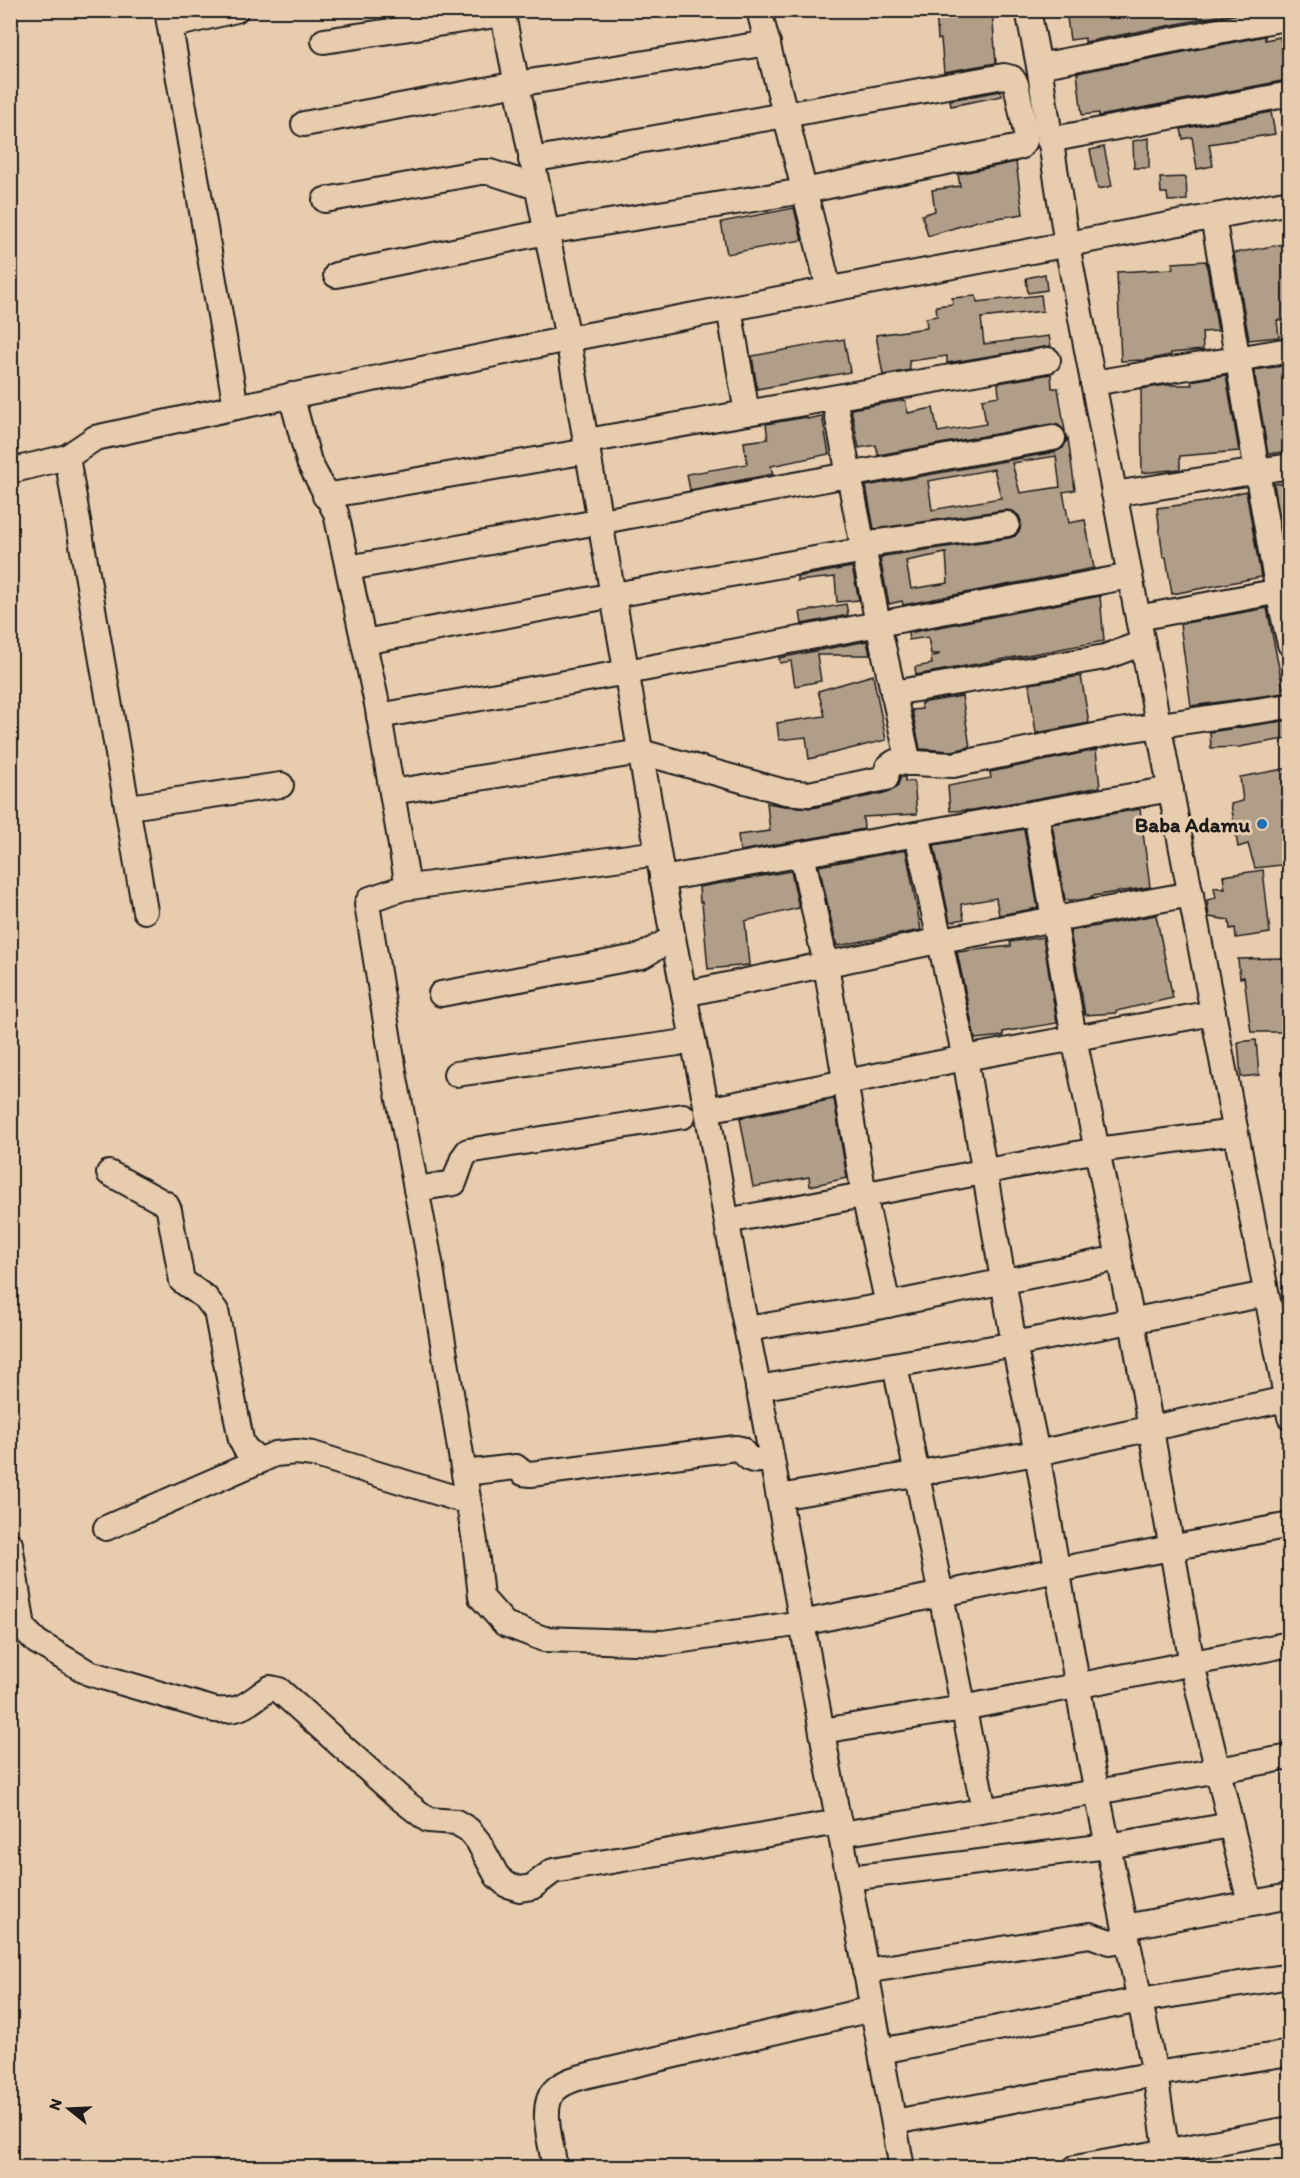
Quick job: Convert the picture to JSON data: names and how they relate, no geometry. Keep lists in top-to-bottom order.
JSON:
{
  "places": ["Baba Adamu"],
  "north": "left"
}
